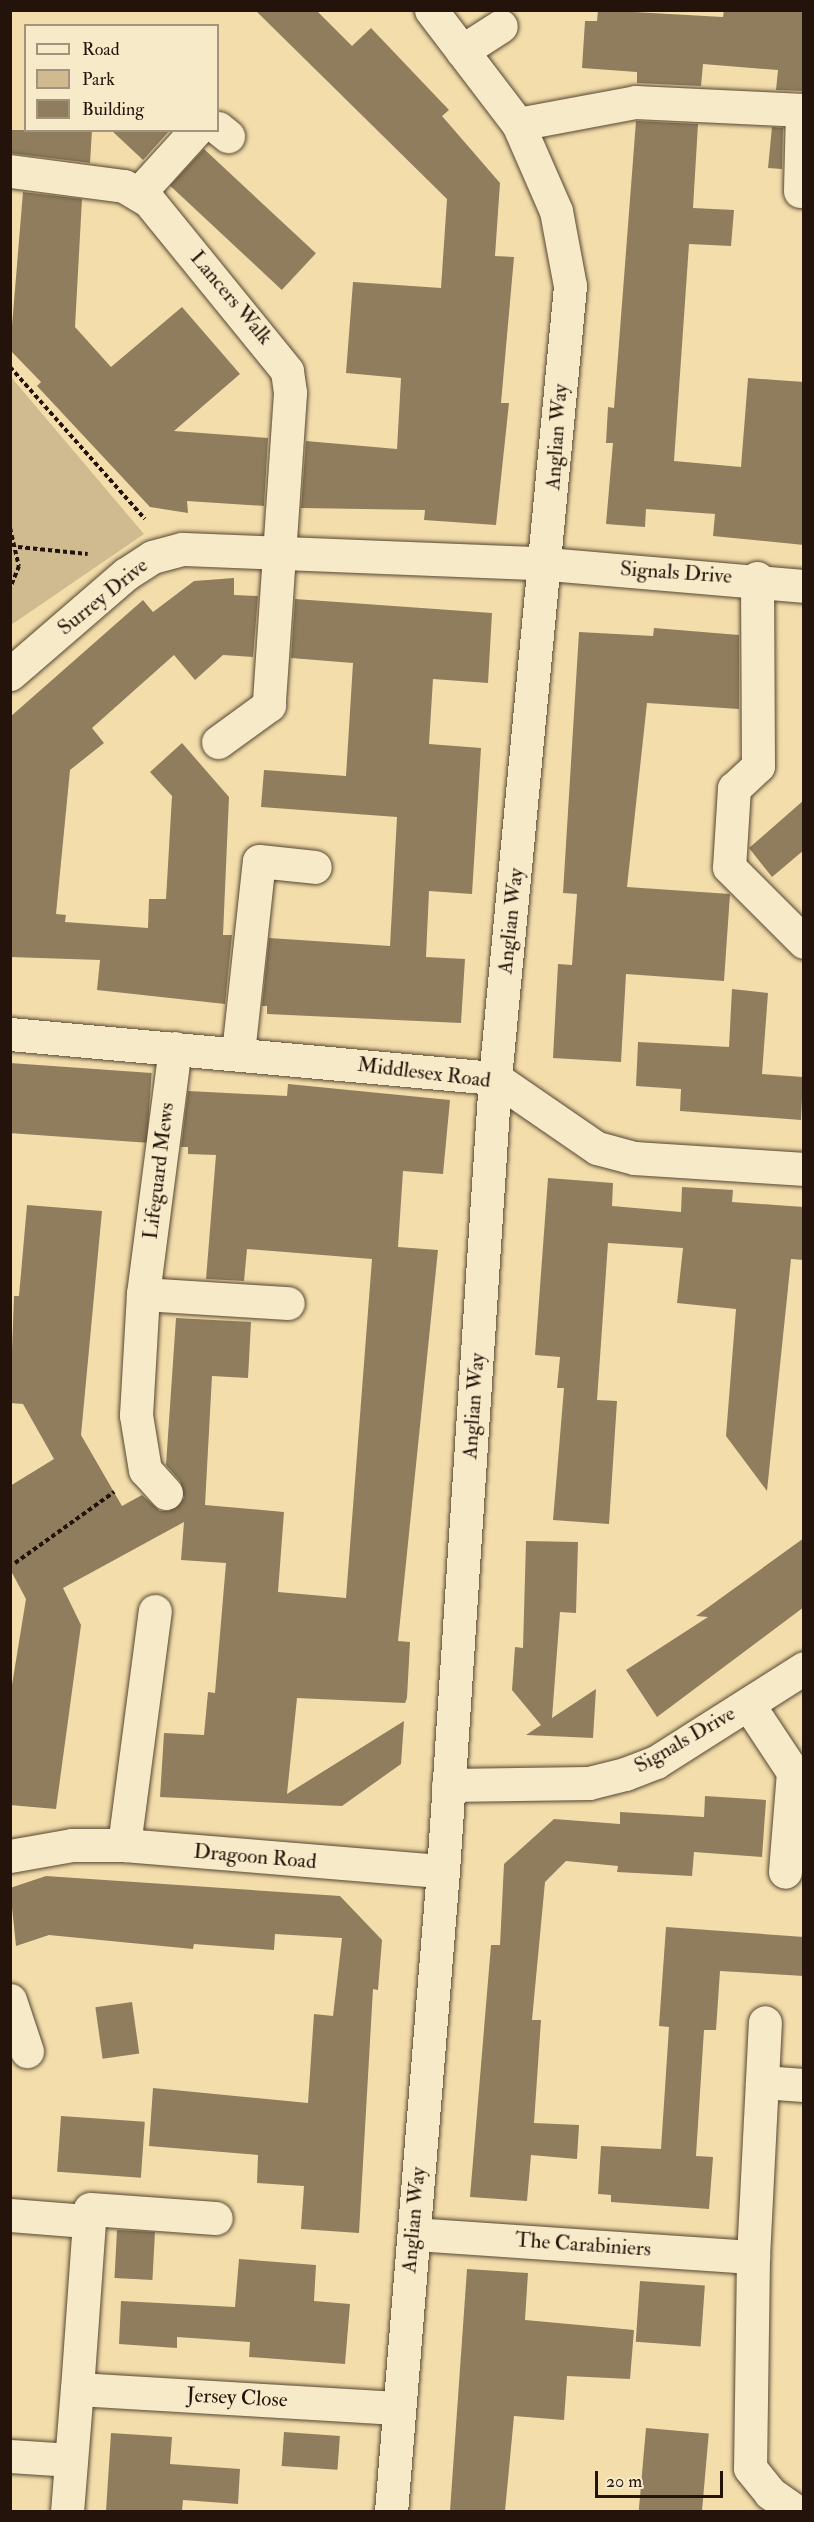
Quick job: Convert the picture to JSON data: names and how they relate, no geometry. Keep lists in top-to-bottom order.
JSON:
{
  "streets": {
    "street": [
      "Lancers Walk",
      "Anglian Way",
      "Signals Drive",
      "Surrey Drive",
      "Middlesex Road",
      "Lifeguard Mews",
      "Dragoon Road",
      "The Carabiniers",
      "Jersey Close"
    ]
  },
  "crossings": [
    ["Lancers Walk", "Surrey Drive"],
    ["Anglian Way", "Signals Drive"],
    ["Anglian Way", "Surrey Drive"],
    ["Anglian Way", "Middlesex Road"],
    ["Anglian Way", "Dragoon Road"],
    ["Anglian Way", "The Carabiniers"],
    ["Anglian Way", "Jersey Close"],
    ["Signals Drive", "Surrey Drive"],
    ["Middlesex Road", "Lifeguard Mews"]
  ],
  "legend": ["Road", "Park", "Building"],
  "scale_bar": "20 m"
}
